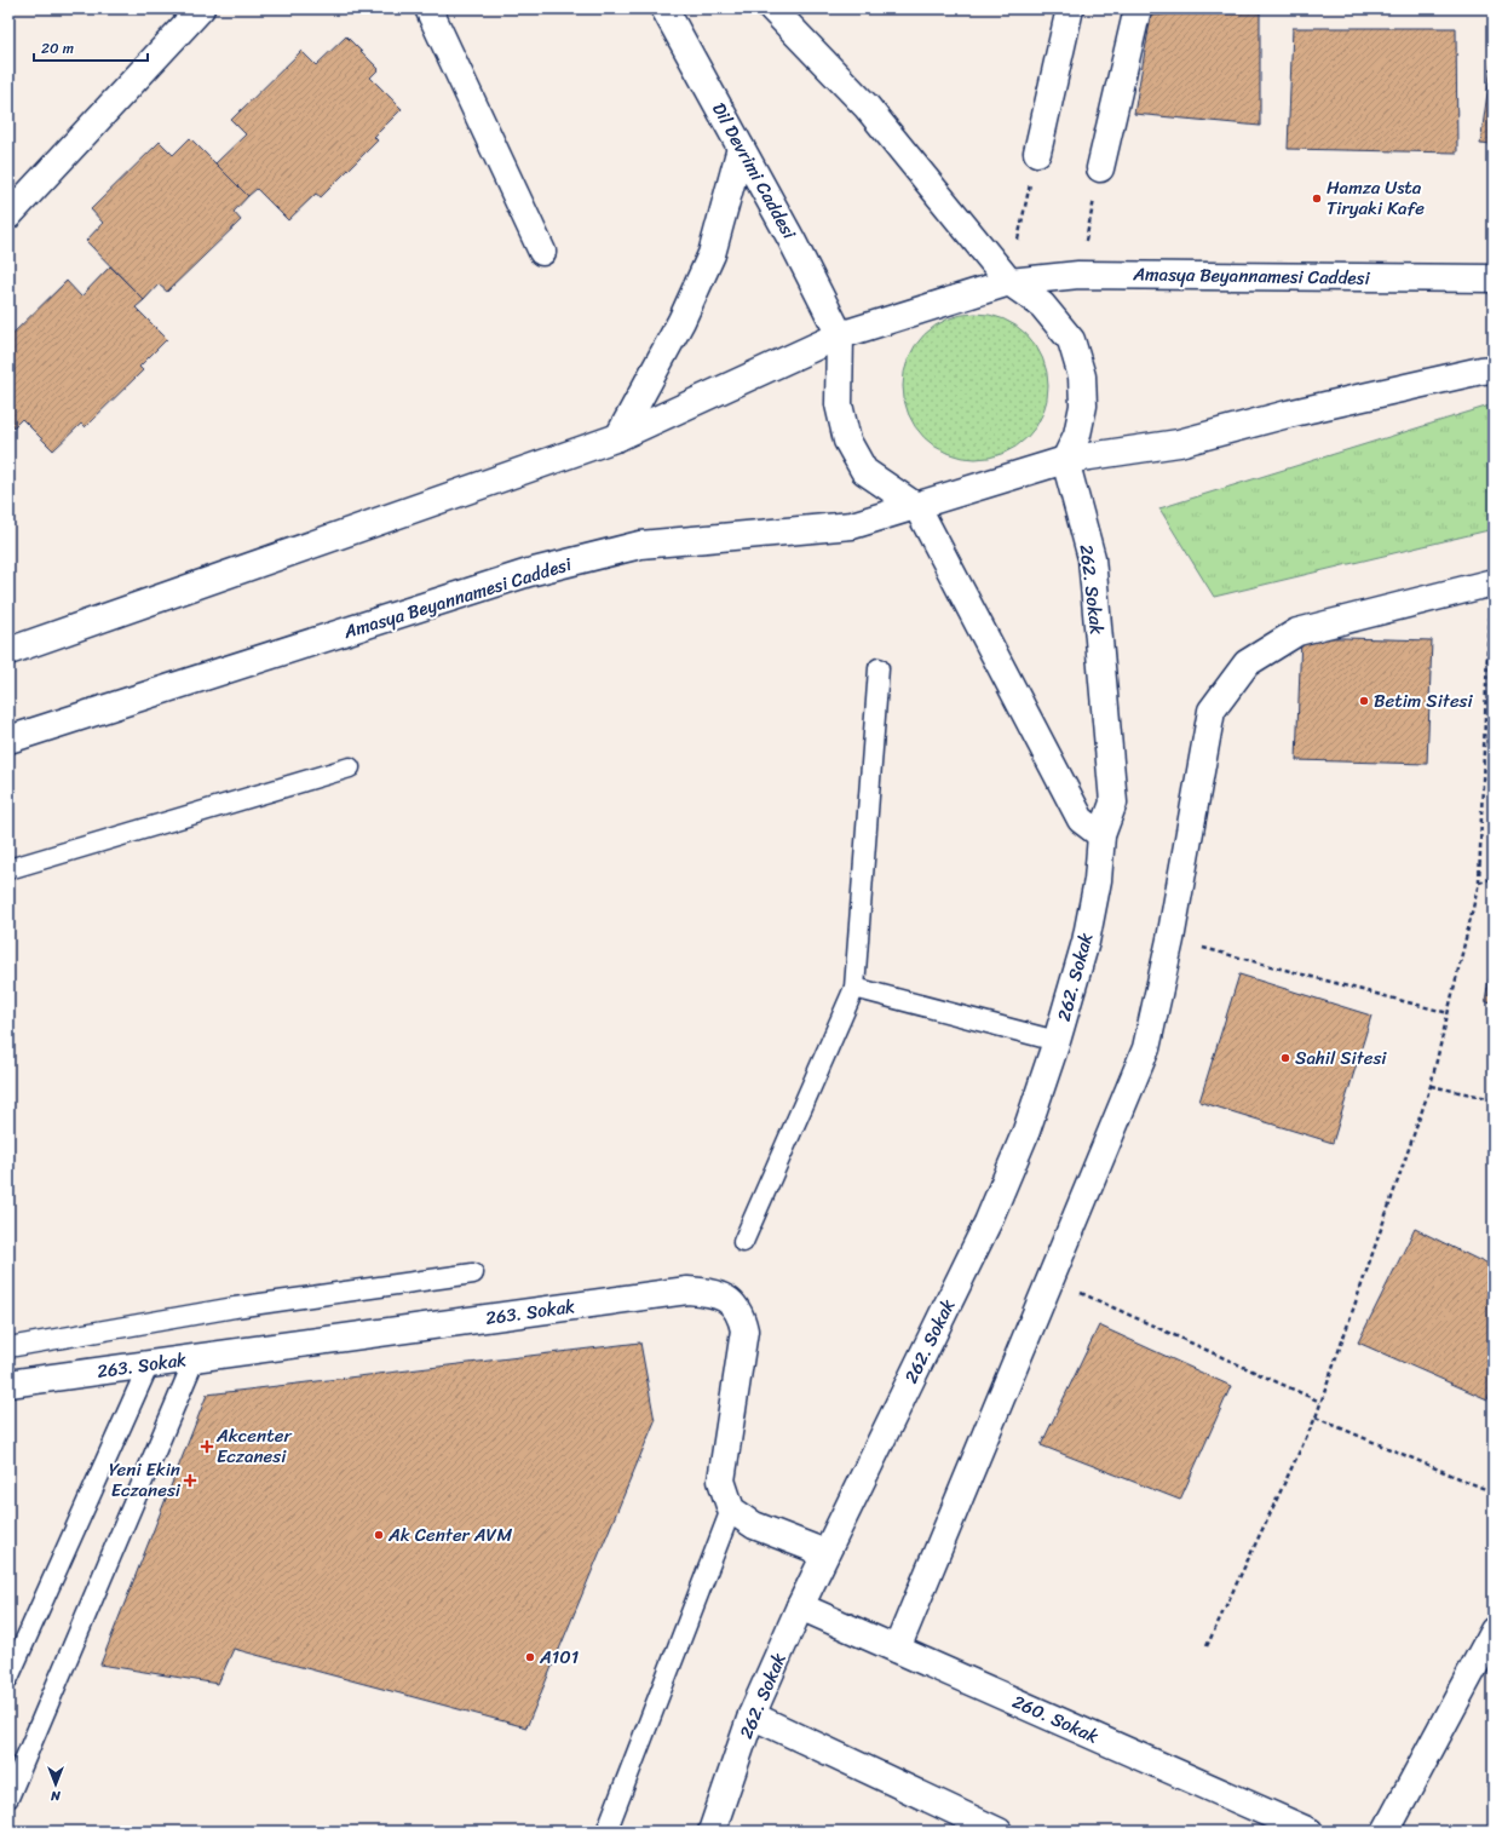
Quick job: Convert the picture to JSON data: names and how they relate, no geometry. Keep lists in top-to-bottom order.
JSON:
{
  "streets": {
    "street": [
      "Dil Devrimi Caddesi",
      "Amasya Beyannamesi Caddesi",
      "262. Sokak",
      "263. Sokak",
      "260. Sokak"
    ]
  },
  "crossings": [
    ["Dil Devrimi Caddesi", "Amasya Beyannamesi Caddesi"],
    ["Amasya Beyannamesi Caddesi", "262. Sokak"],
    ["262. Sokak", "260. Sokak"]
  ],
  "places": {
    "other": [
      "Hamza Usta Tiryaki Kafe",
      "Betim Sitesi",
      "Sahil Sitesi",
      "Ak Center AVM",
      "A101"
    ],
    "health": ["Akcenter Eczanesi", "Yeni Ekin Eczanesi"]
  },
  "scale_bar": "20 m",
  "north": "bottom"
}
